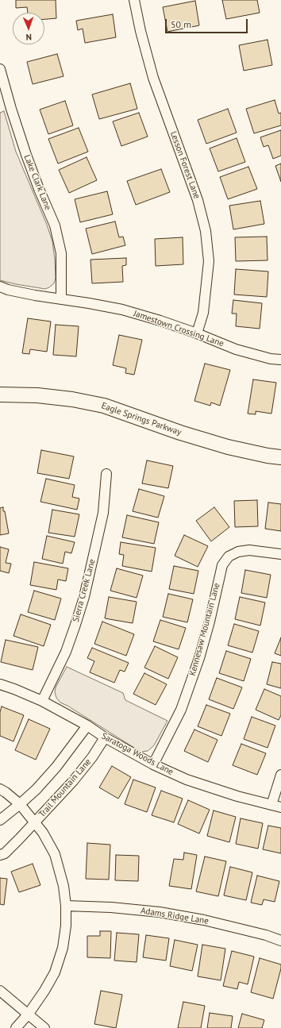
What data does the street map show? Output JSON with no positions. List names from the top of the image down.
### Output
{
  "streets": {
    "street": [
      "Lesson Forest Lane",
      "Lake Clark Lane",
      "Jamestown Crossing Lane",
      "Eagle Springs Parkway",
      "Sierra Creek Lane",
      "Kennesaw Mountain Lane",
      "Saratoga Woods Lane",
      "Trail Mountain Lane",
      "Adams Ridge Lane"
    ]
  },
  "crossings": [
    ["Lesson Forest Lane", "Jamestown Crossing Lane"],
    ["Lake Clark Lane", "Jamestown Crossing Lane"],
    ["Sierra Creek Lane", "Saratoga Woods Lane"],
    ["Kennesaw Mountain Lane", "Saratoga Woods Lane"],
    ["Saratoga Woods Lane", "Trail Mountain Lane"]
  ],
  "scale_bar": "50 m",
  "north": "bottom"
}
